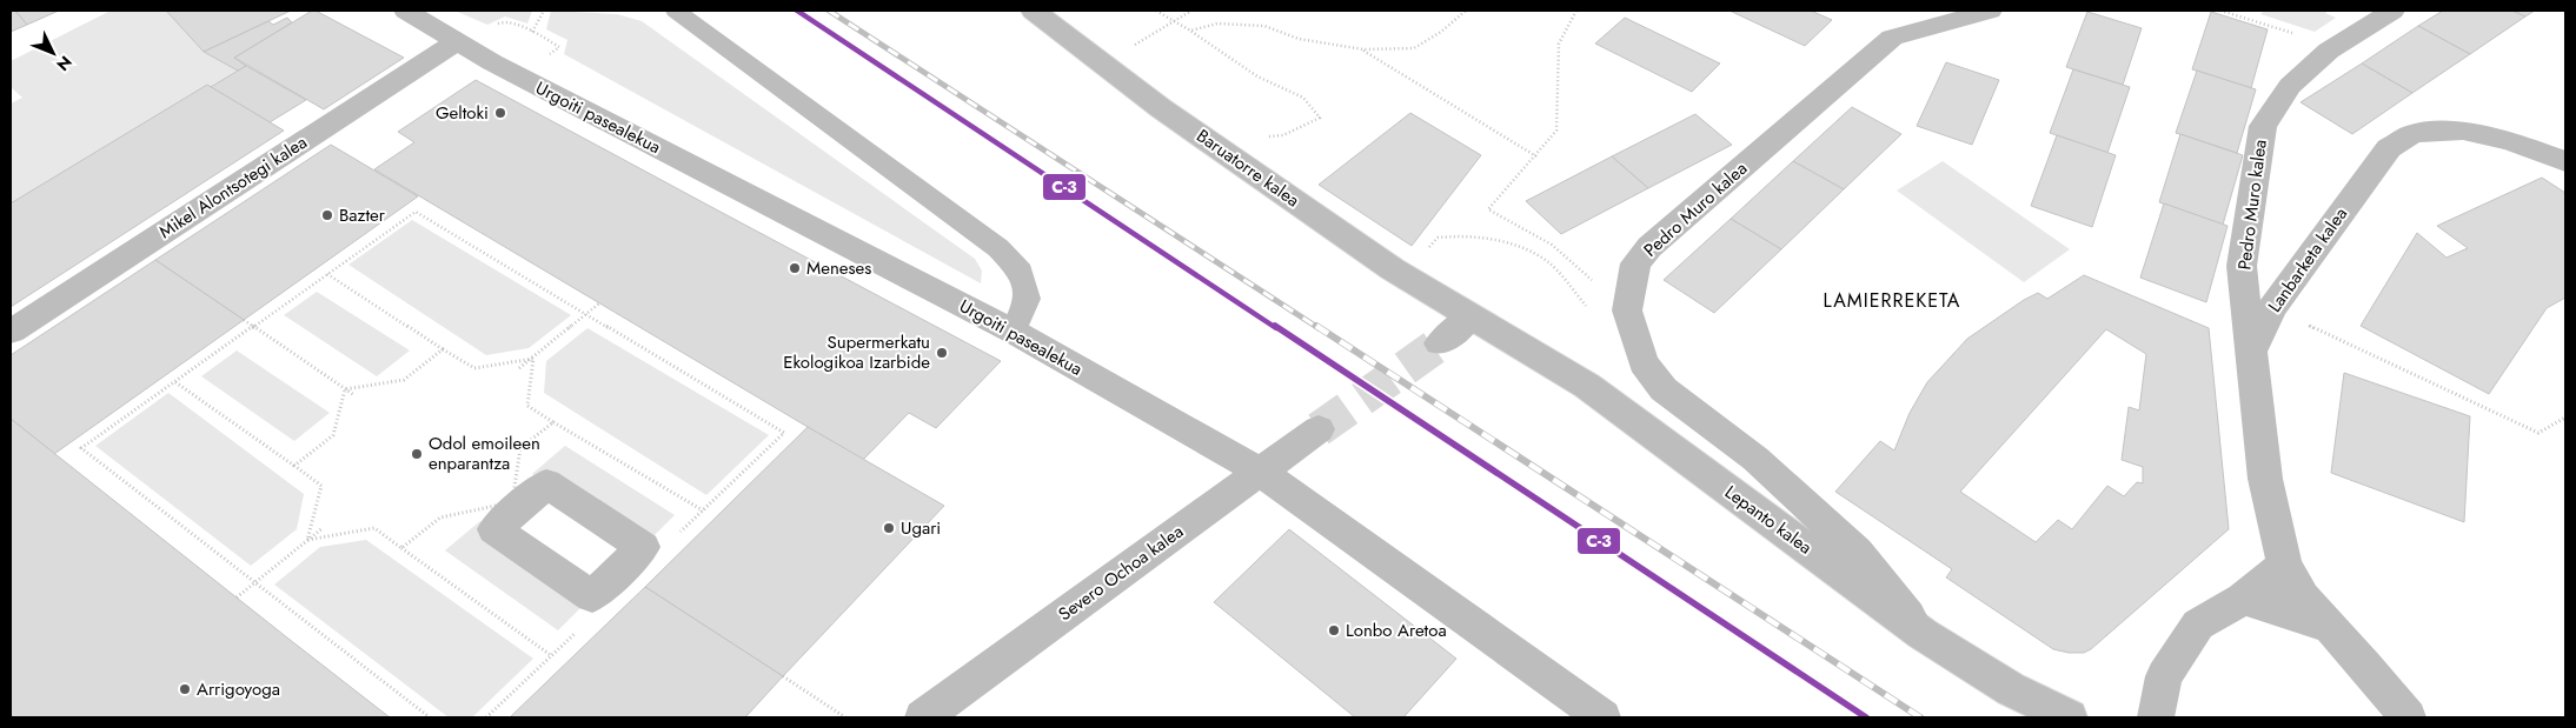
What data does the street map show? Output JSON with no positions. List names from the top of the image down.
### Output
{
  "streets": {
    "street": [
      "Urgoiti pasealekua",
      "Baruatorre kalea",
      "Mikel Alontsotegi kalea",
      "Pedro Muro kalea",
      "Lanbarketa kalea",
      "Lepanto kalea",
      "Severo Ochoa kalea"
    ]
  },
  "crossings": [
    ["Urgoiti pasealekua", "Mikel Alontsotegi kalea"],
    ["Urgoiti pasealekua", "Severo Ochoa kalea"],
    ["Baruatorre kalea", "Lepanto kalea"],
    ["Pedro Muro kalea", "Lanbarketa kalea"],
    ["Pedro Muro kalea", "Lepanto kalea"]
  ],
  "districts": ["LAMIERREKETA"],
  "places": [
    "Geltoki",
    "Bazter",
    "Meneses",
    "Supermerkatu Ekologikoa Izarbide",
    "Odol emoileen enparantza",
    "Ugari",
    "Lonbo Aretoa",
    "Arrigoyoga"
  ],
  "lines": ["transit line C-3"],
  "north": "bottom right"
}
